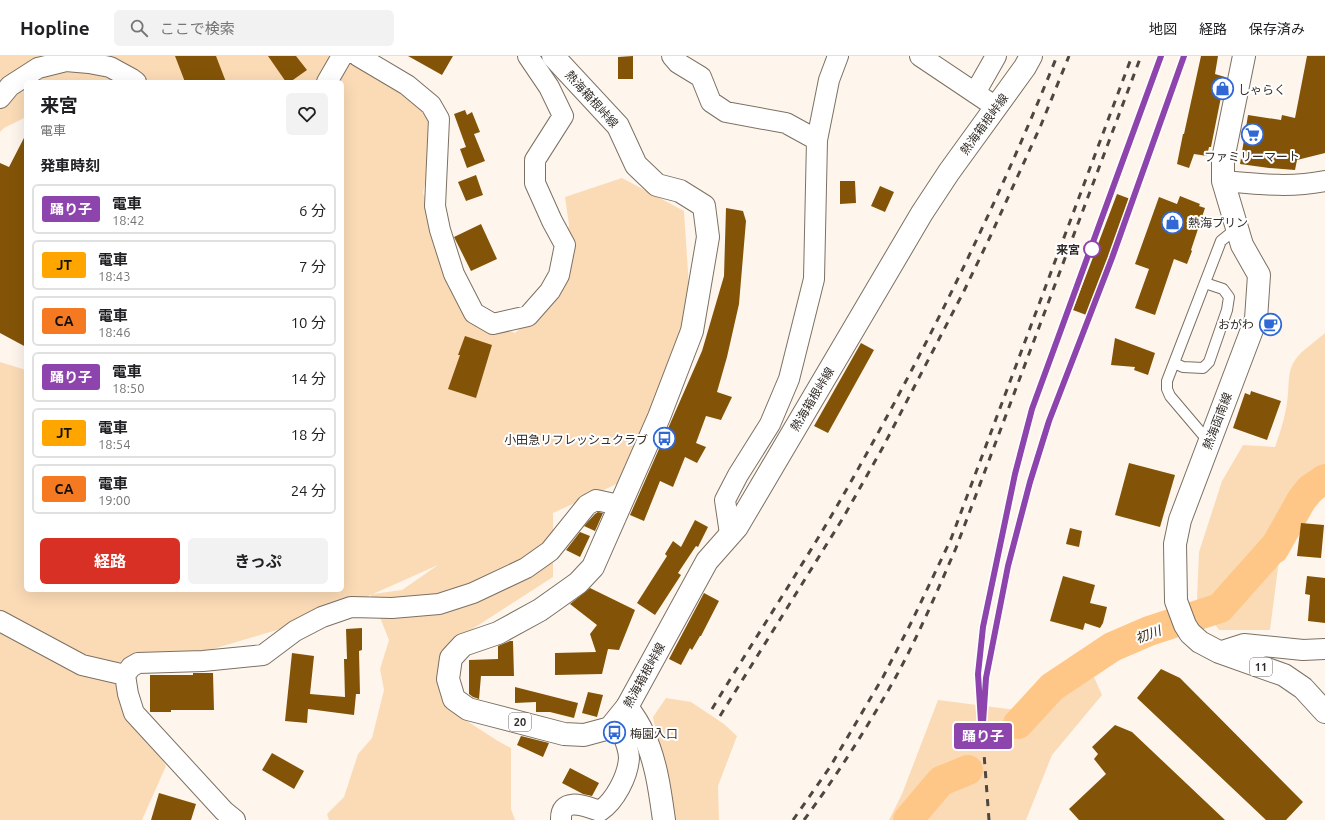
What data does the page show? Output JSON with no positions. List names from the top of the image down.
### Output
{
  "streets": {
    "main road": [
      "熱海箱根峠線",
      "熱海函南線",
      "11",
      "20"
    ]
  },
  "water": ["初川"],
  "places": {
    "shop": ["しゃらく", "熱海プリン"],
    "supermarket": ["ファミリーマート"],
    "other": ["来宮"],
    "cafe": ["おがわ"],
    "bus stop": ["小田急リフレッシュクラブ", "梅園入口"]
  },
  "page": {
    "header": "Hopline",
    "search": "ここで検索",
    "nav": ["地図", "経路", "保存済み"],
    "on_map": "踊り子",
    "heading": [
      ["来宮", "電車"],
      "発車時刻"
    ],
    "list": [
      {
        "mark": "踊り子",
        "name": "電車",
        "note": "18:42",
        "value": "6 分"
      },
      {
        "mark": "JT",
        "name": "電車",
        "note": "18:43",
        "value": "7 分"
      },
      {
        "mark": "CA",
        "name": "電車",
        "note": "18:46",
        "value": "10 分"
      },
      {
        "mark": "踊り子",
        "name": "電車",
        "note": "18:50",
        "value": "14 分"
      },
      {
        "mark": "JT",
        "name": "電車",
        "note": "18:54",
        "value": "18 分"
      },
      {
        "mark": "CA",
        "name": "電車",
        "note": "19:00",
        "value": "24 分"
      }
    ],
    "buttons": ["経路", "きっぷ"]
  }
}
